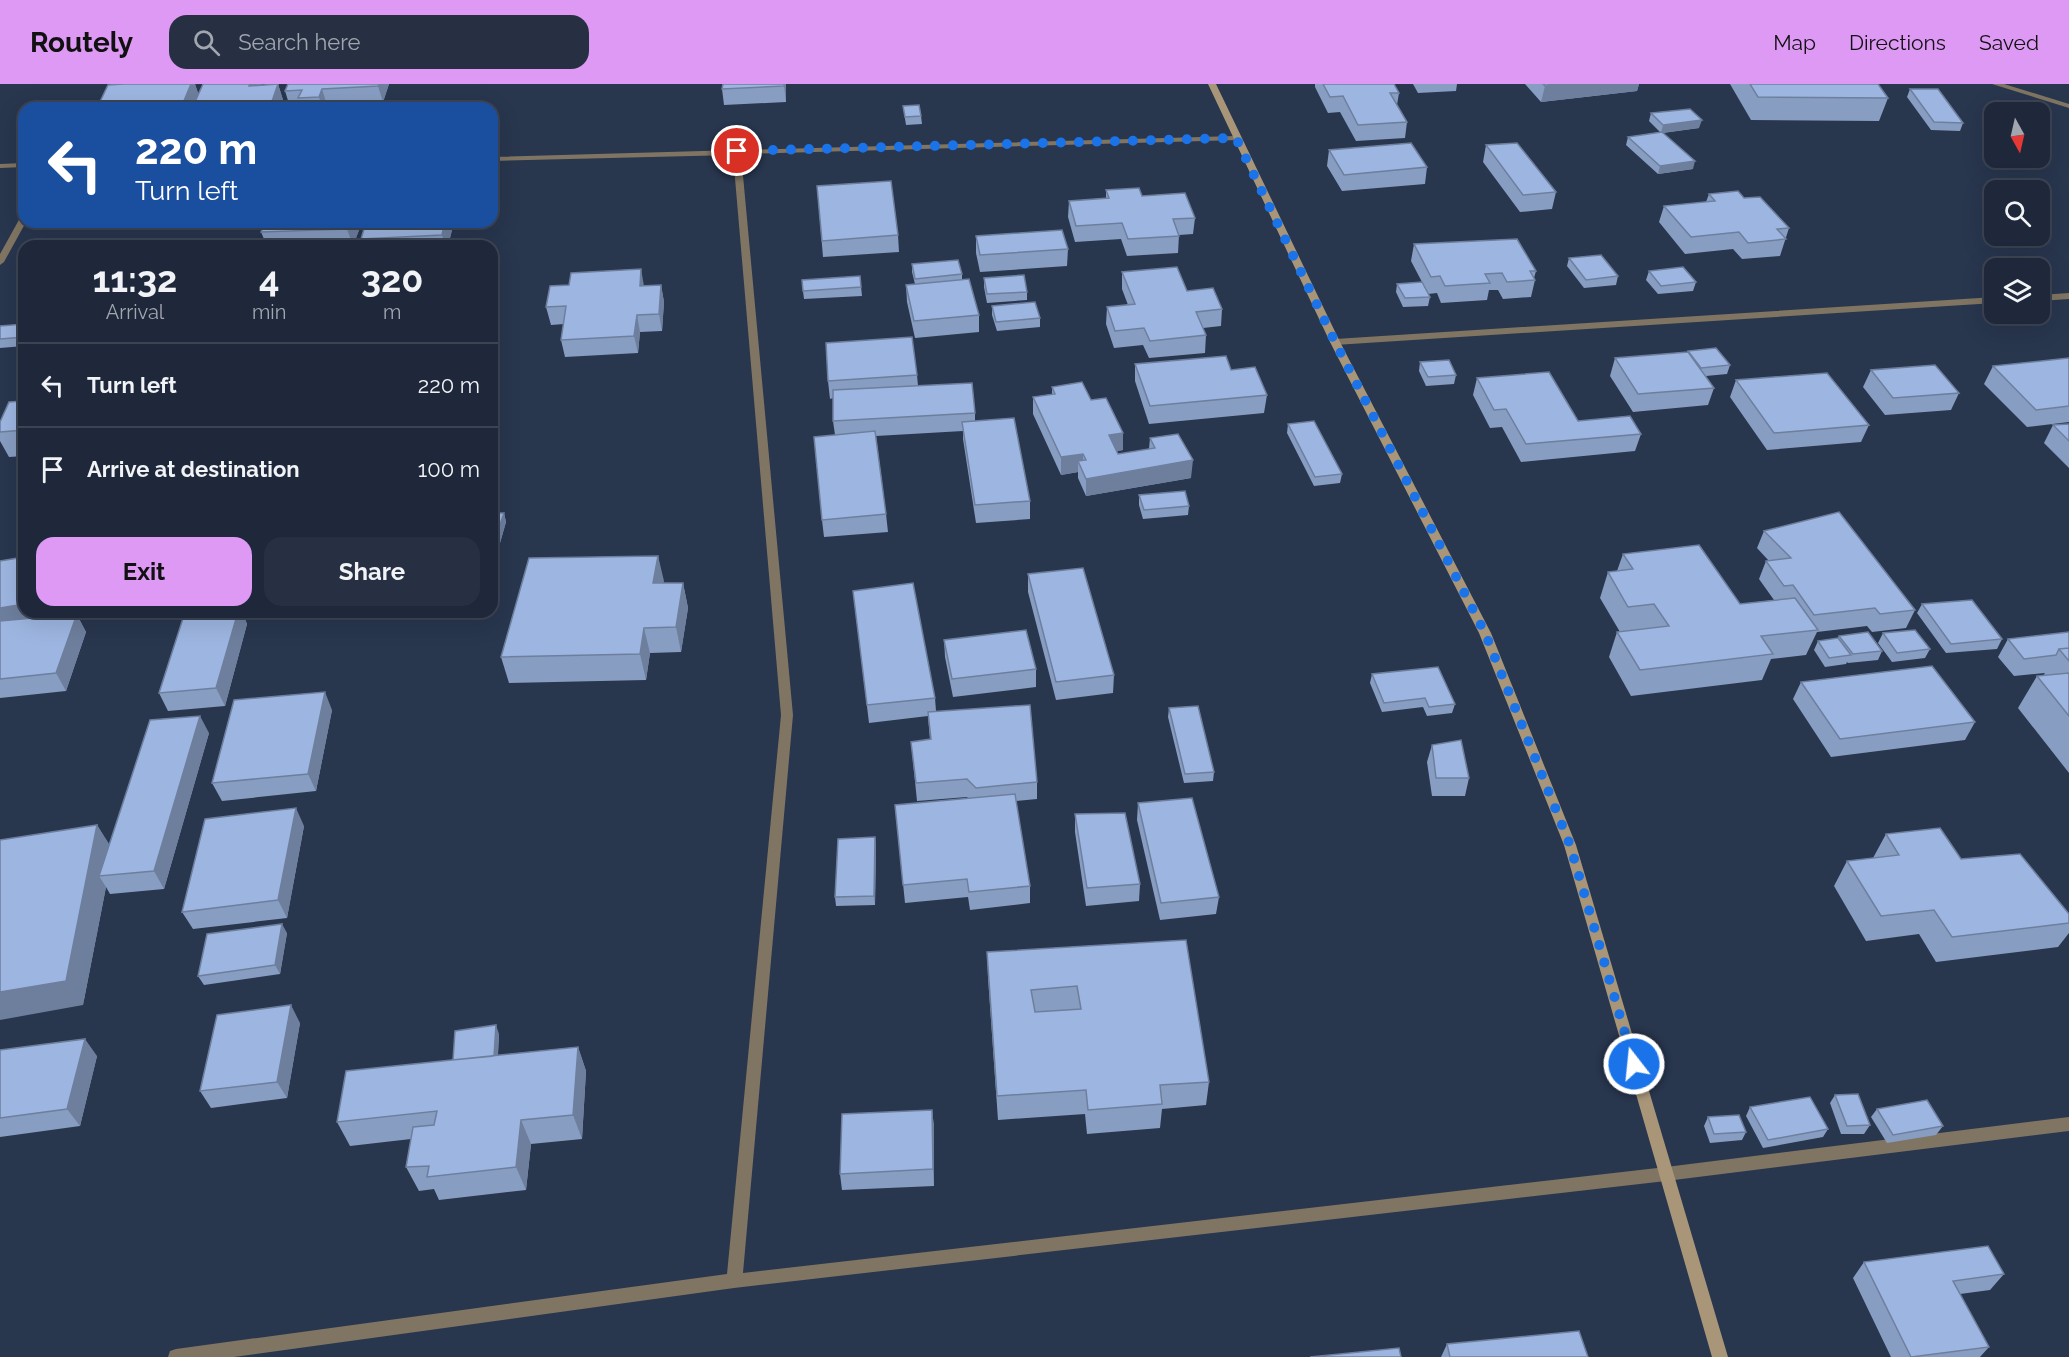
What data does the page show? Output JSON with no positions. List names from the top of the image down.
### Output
{
  "north": "bottom",
  "page": {
    "header": "Routely",
    "search": "Search here",
    "nav": ["Map", "Directions", "Saved"],
    "turn": ["220 m", "Turn left"],
    "eta": [
      "11:32",
      "Arrival",
      "4",
      "min",
      "320",
      "m"
    ],
    "list": [
      {
        "name": "Turn left",
        "value": "220 m"
      },
      {
        "name": "Arrive at destination",
        "value": "100 m"
      }
    ],
    "buttons": ["Exit", "Share"]
  }
}
